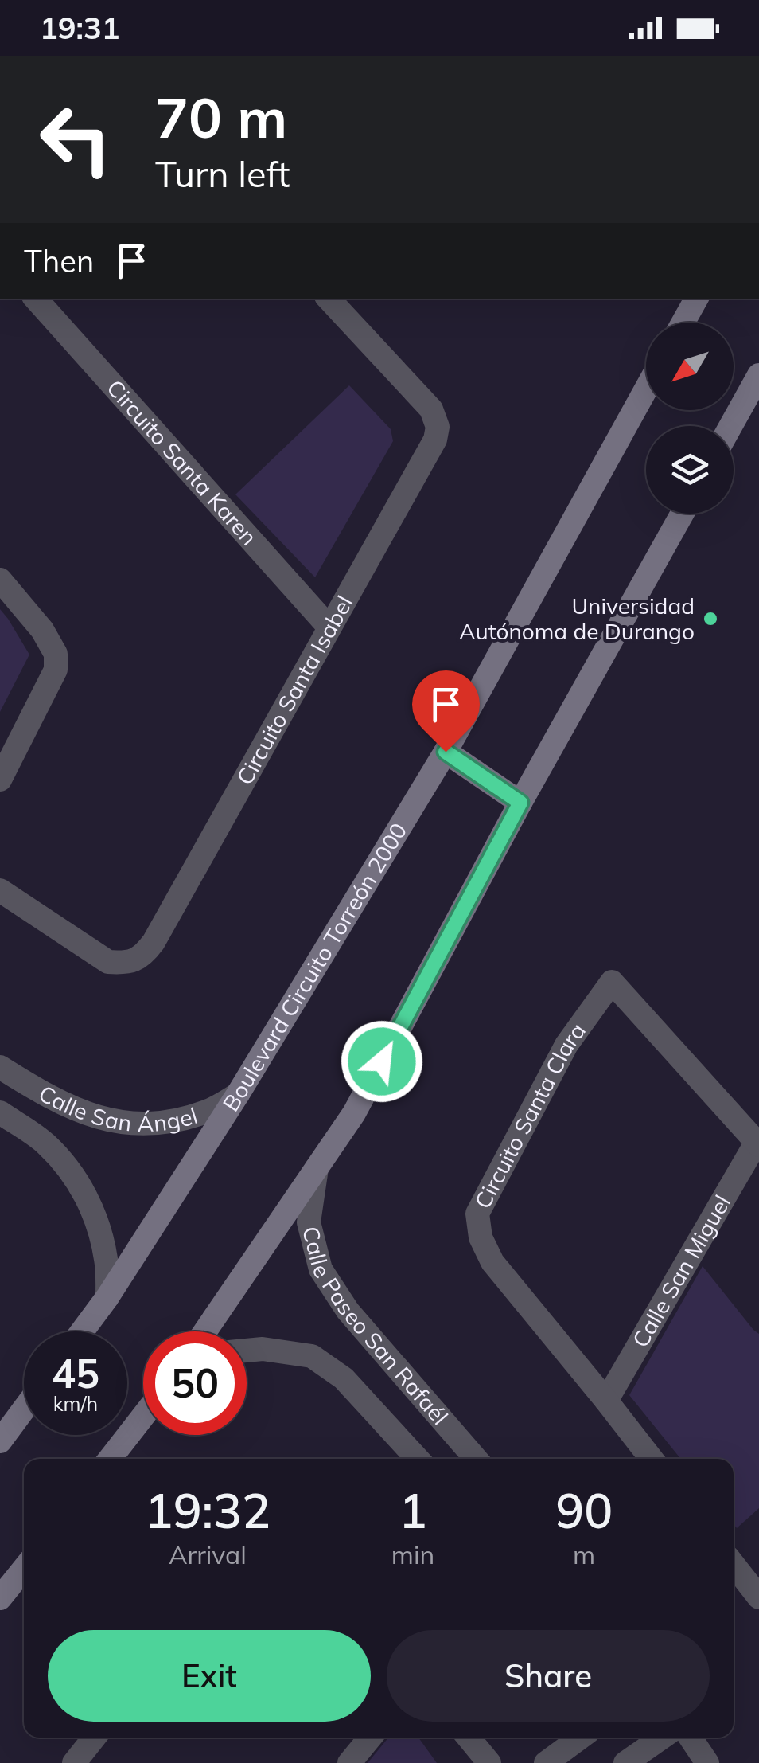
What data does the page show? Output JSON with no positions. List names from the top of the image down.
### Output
{
  "streets": {
    "main road": ["Boulevard Circuito Torreón 2000"],
    "street": [
      "Circuito Santa Karen",
      "Circuito Santa Isabel",
      "Calle San Ángel",
      "Circuito Santa Clara",
      "Calle San Miguel",
      "Calle Paseo San Rafaél"
    ]
  },
  "crossings": [
    ["Circuito Santa Karen", "Circuito Santa Isabel"],
    ["Boulevard Circuito Torreón 2000", "Calle San Ángel"],
    ["Circuito Santa Clara", "Calle San Miguel"]
  ],
  "places": ["Universidad Autónoma de Durango"],
  "north": "bottom left",
  "page": {
    "status": "19:31",
    "turn": ["70 m", "Turn left"],
    "then": "Then",
    "speed": "45 km/h",
    "limit": "50",
    "eta": [
      "19:32",
      "Arrival",
      "1",
      "min",
      "90",
      "m"
    ],
    "buttons": ["Exit", "Share"]
  }
}
